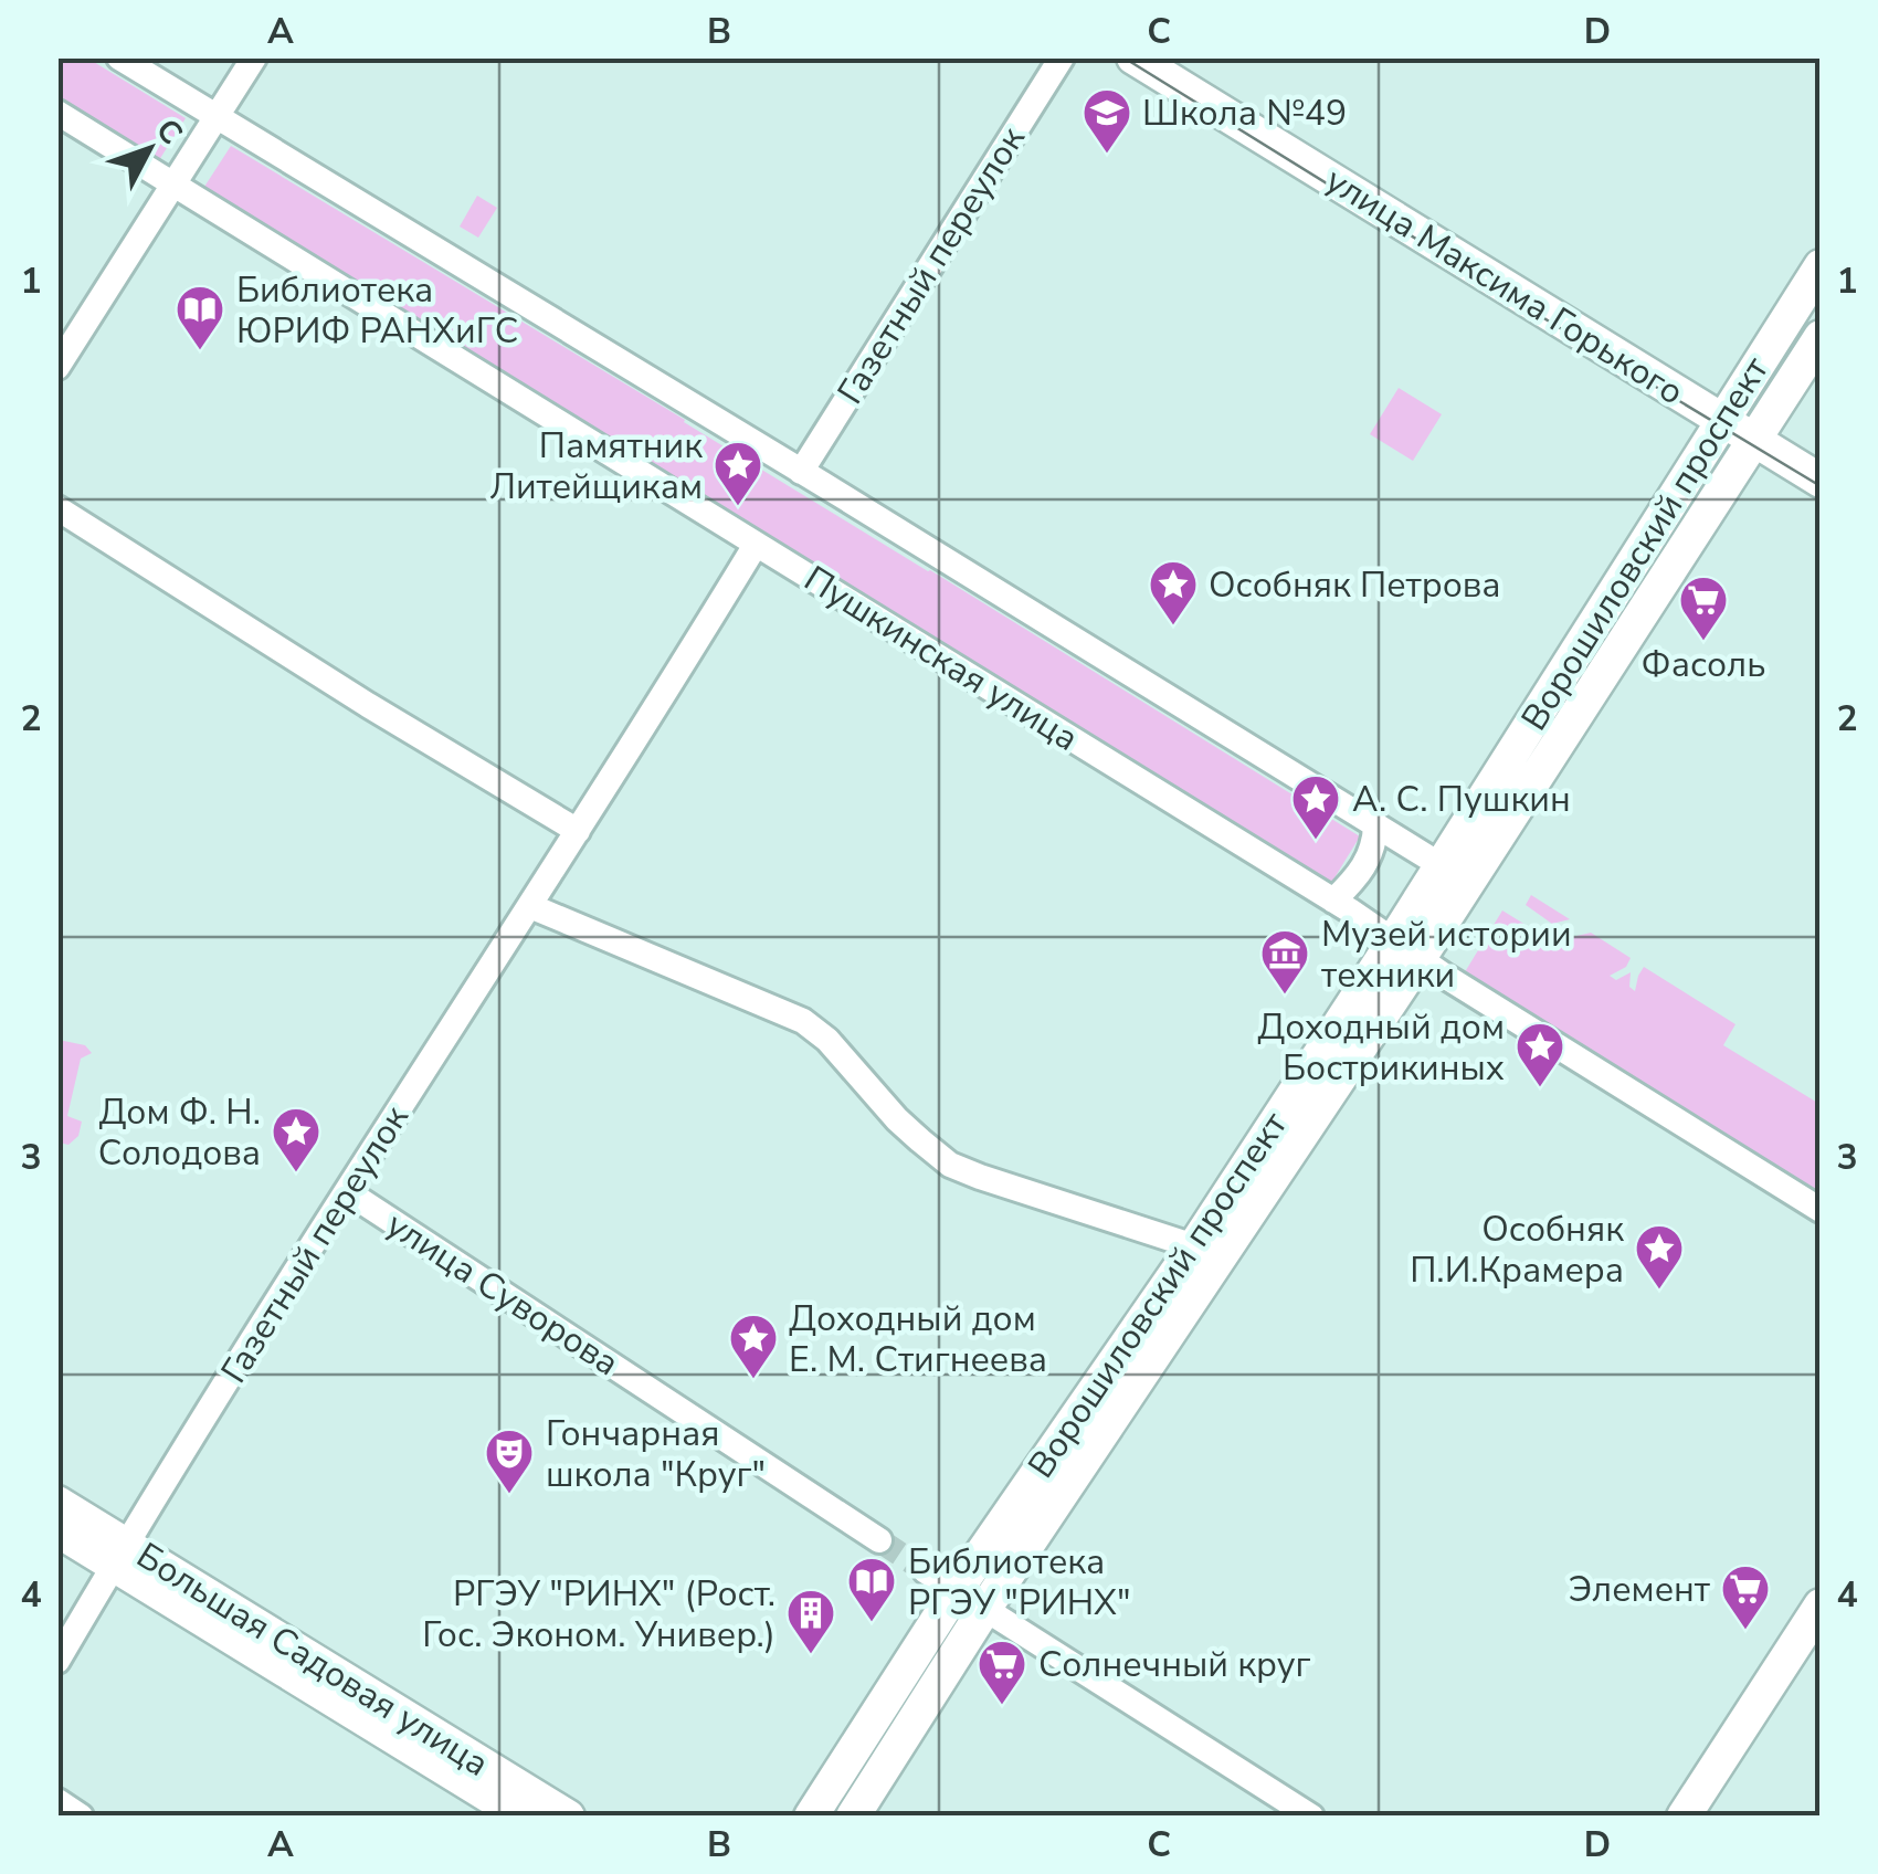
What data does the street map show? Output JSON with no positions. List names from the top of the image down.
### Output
{
  "streets": {
    "main road": ["улица Максима Горького", "Ворошиловский проспект", "Большая Садовая улица"],
    "street": ["Газетный переулок", "Пушкинская улица", "улица Суворова"]
  },
  "crossings": [
    ["Газетный переулок", "Пушкинская улица"],
    ["Газетный переулок", "улица Суворова"],
    ["Газетный переулок", "Большая Садовая улица"],
    ["улица Максима Горького", "Ворошиловский проспект"],
    ["Ворошиловский проспект", "Пушкинская улица"]
  ],
  "places": {
    "school or university": ["Школа №49"],
    "library": ["Библиотека ЮРИФ РАНХиГС", "Библиотека РГЭУ \"РИНХ\""],
    "place": [
      "Памятник Литейщикам",
      "Особняк Петрова",
      "А. С. Пушкин",
      "Доходный дом Бострикиных",
      "Дом Ф. Н. Солодова",
      "Особняк П.И.Крамера",
      "Доходный дом Е. М. Стигнеева"
    ],
    "supermarket": ["Фасоль", "Элемент", "Солнечный круг"],
    "museum": ["Музей истории техники"],
    "theatre": ["Гончарная школа \"Круг\""],
    "building": ["РГЭУ \"РИНХ\" (Рост. Гос. Эконом. Универ.)"]
  },
  "north": "top right",
  "grid": {
    "columns": [
      "A",
      "B",
      "C",
      "D"
    ],
    "rows": [
      "1",
      "2",
      "3",
      "4"
    ]
  }
}
